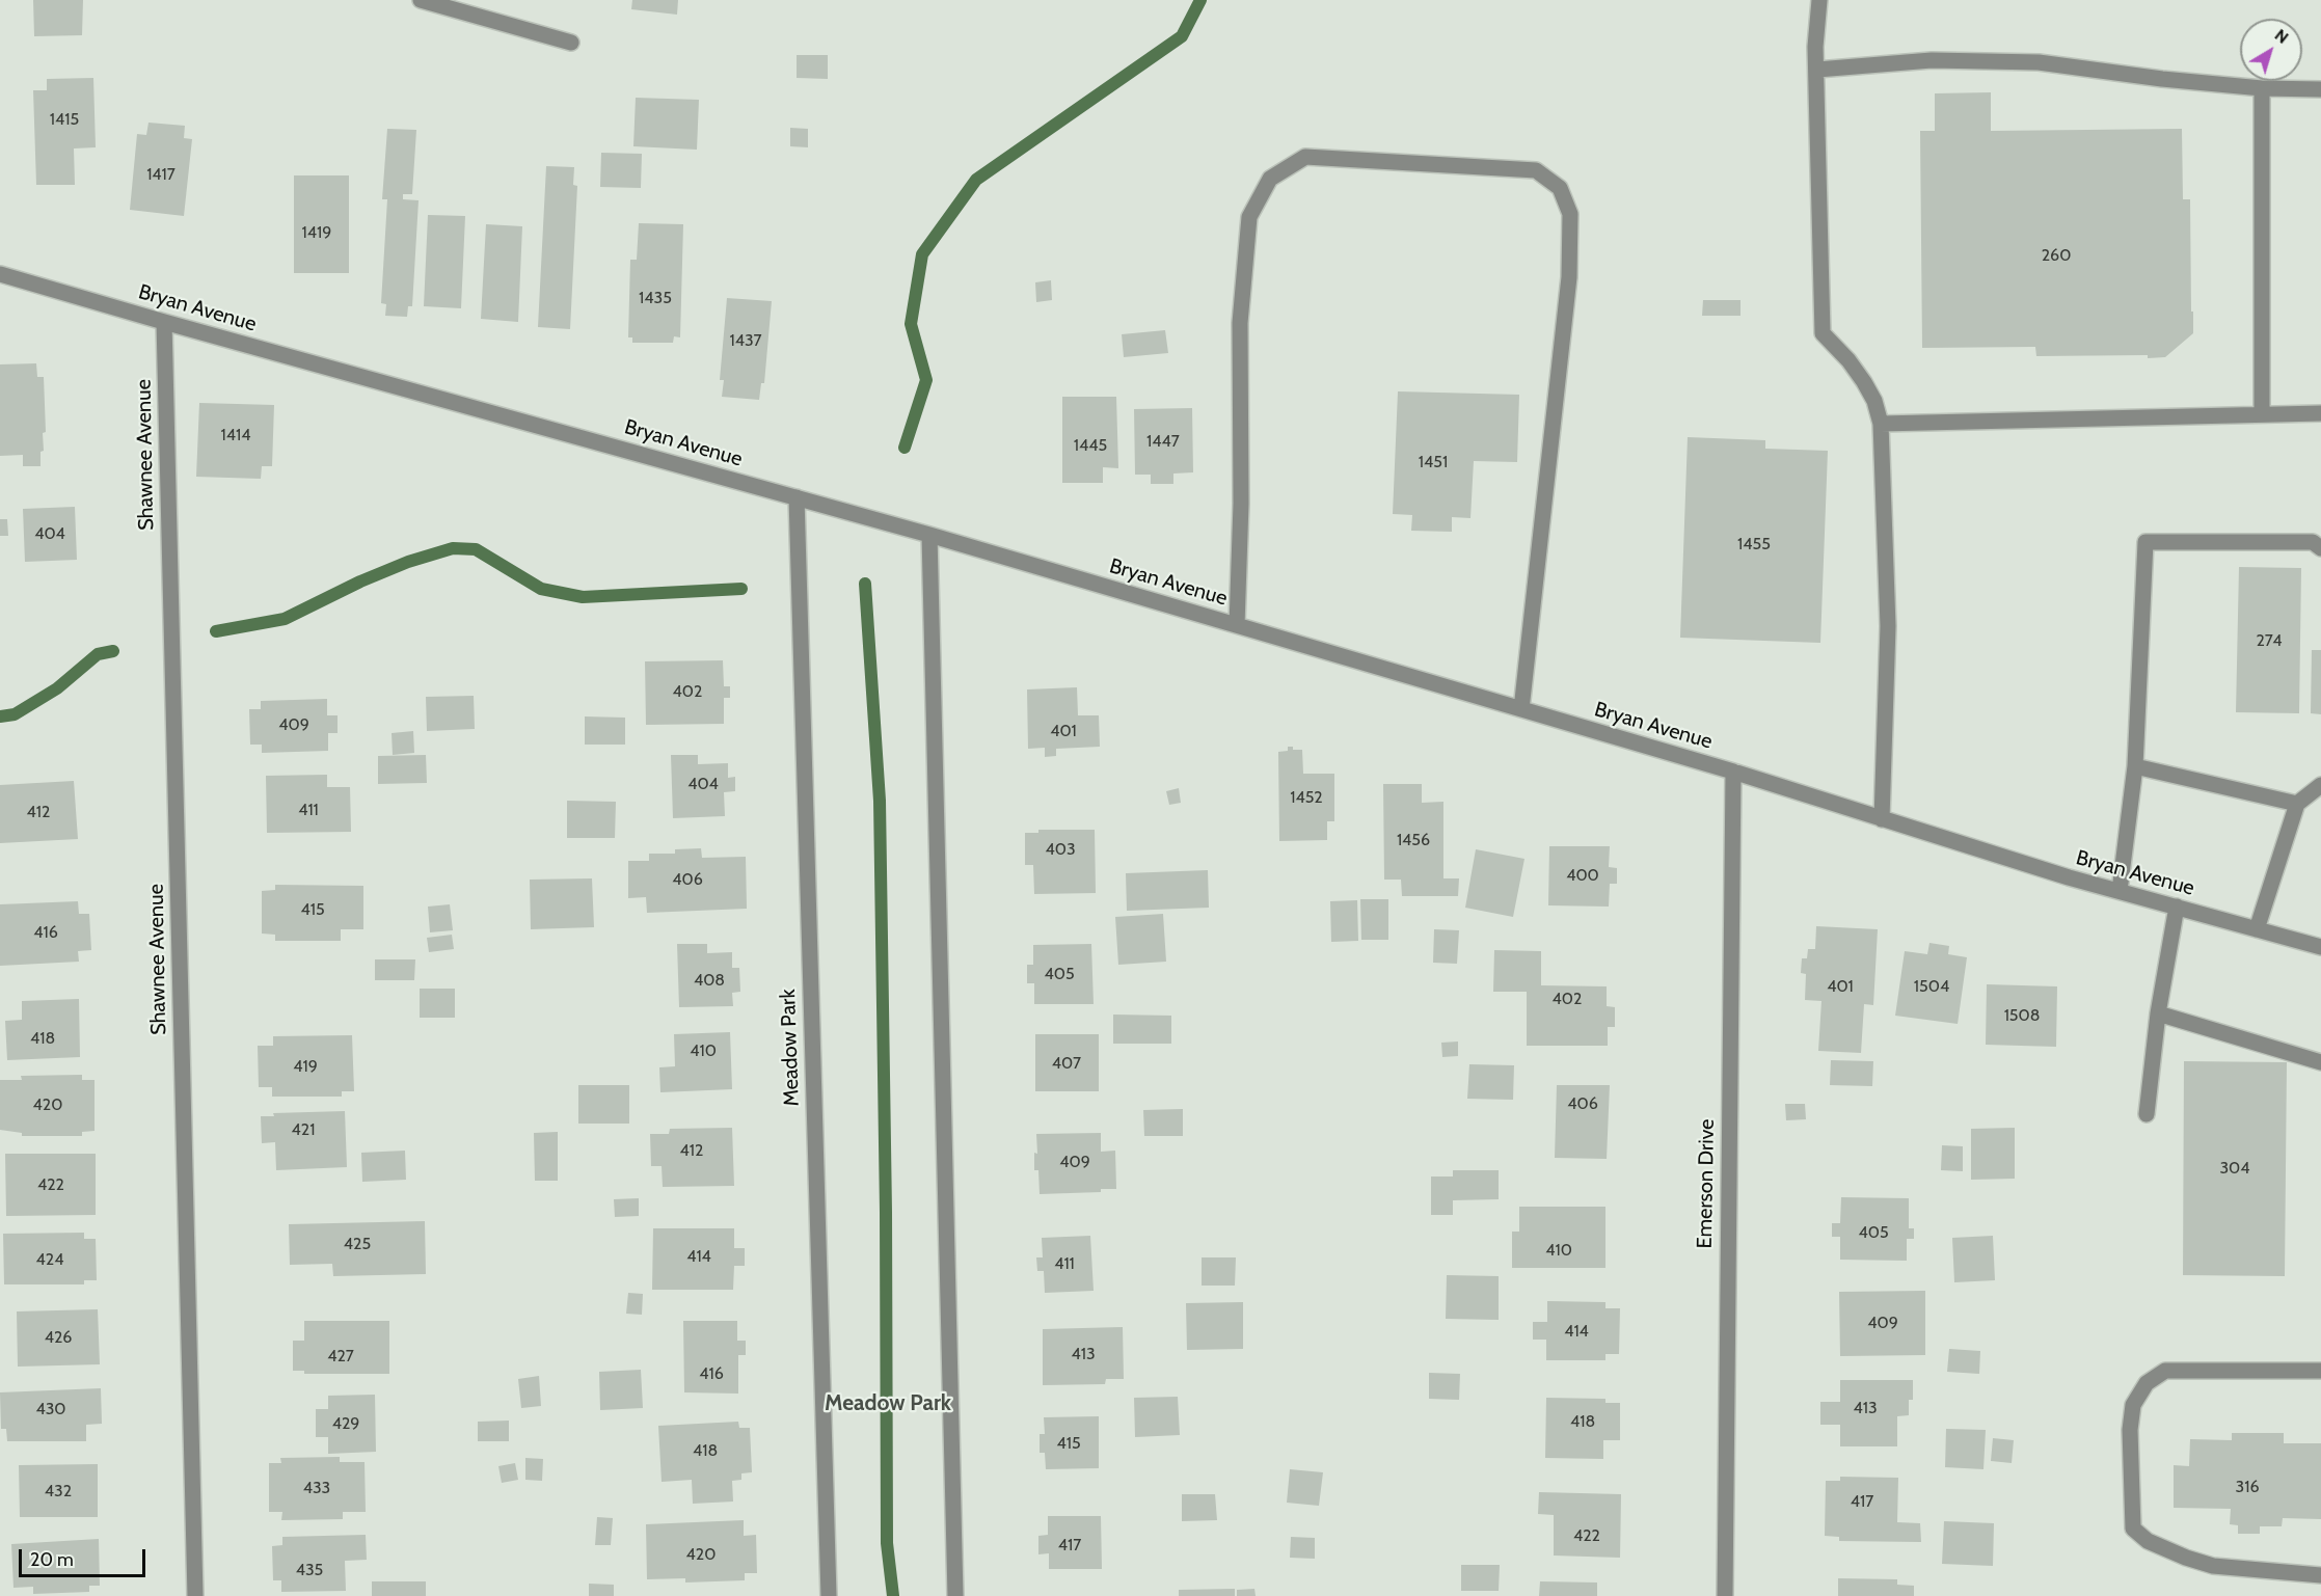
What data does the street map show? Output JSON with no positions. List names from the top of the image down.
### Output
{
  "streets": {
    "street": [
      "Bryan Avenue",
      "Shawnee Avenue",
      "Meadow Park",
      "Emerson Drive"
    ]
  },
  "crossings": [
    ["Bryan Avenue", "Shawnee Avenue"],
    ["Bryan Avenue", "Meadow Park"],
    ["Bryan Avenue", "Emerson Drive"]
  ],
  "districts": ["Meadow Park"],
  "house_numbers": [
    "1415",
    "1417",
    "1419",
    "260",
    "1435",
    "1437",
    "1414",
    "1447",
    "1445",
    "1451",
    "404",
    "1455",
    "274",
    "402",
    "409",
    "401",
    "404",
    "1452",
    "411",
    "412",
    "1456",
    "403",
    "400",
    "406",
    "415",
    "416",
    "405",
    "408",
    "401",
    "1504",
    "402",
    "1508",
    "418",
    "410",
    "407",
    "419",
    "406",
    "420",
    "421",
    "412",
    "409",
    "304",
    "422",
    "405",
    "425",
    "410",
    "414",
    "424",
    "411",
    "409",
    "414",
    "426",
    "413",
    "427",
    "416",
    "413",
    "430",
    "418",
    "429",
    "415",
    "418",
    "316",
    "433",
    "432",
    "417",
    "422",
    "417",
    "420",
    "435"
  ],
  "scale_bar": "20 m",
  "north": "top right"
}
